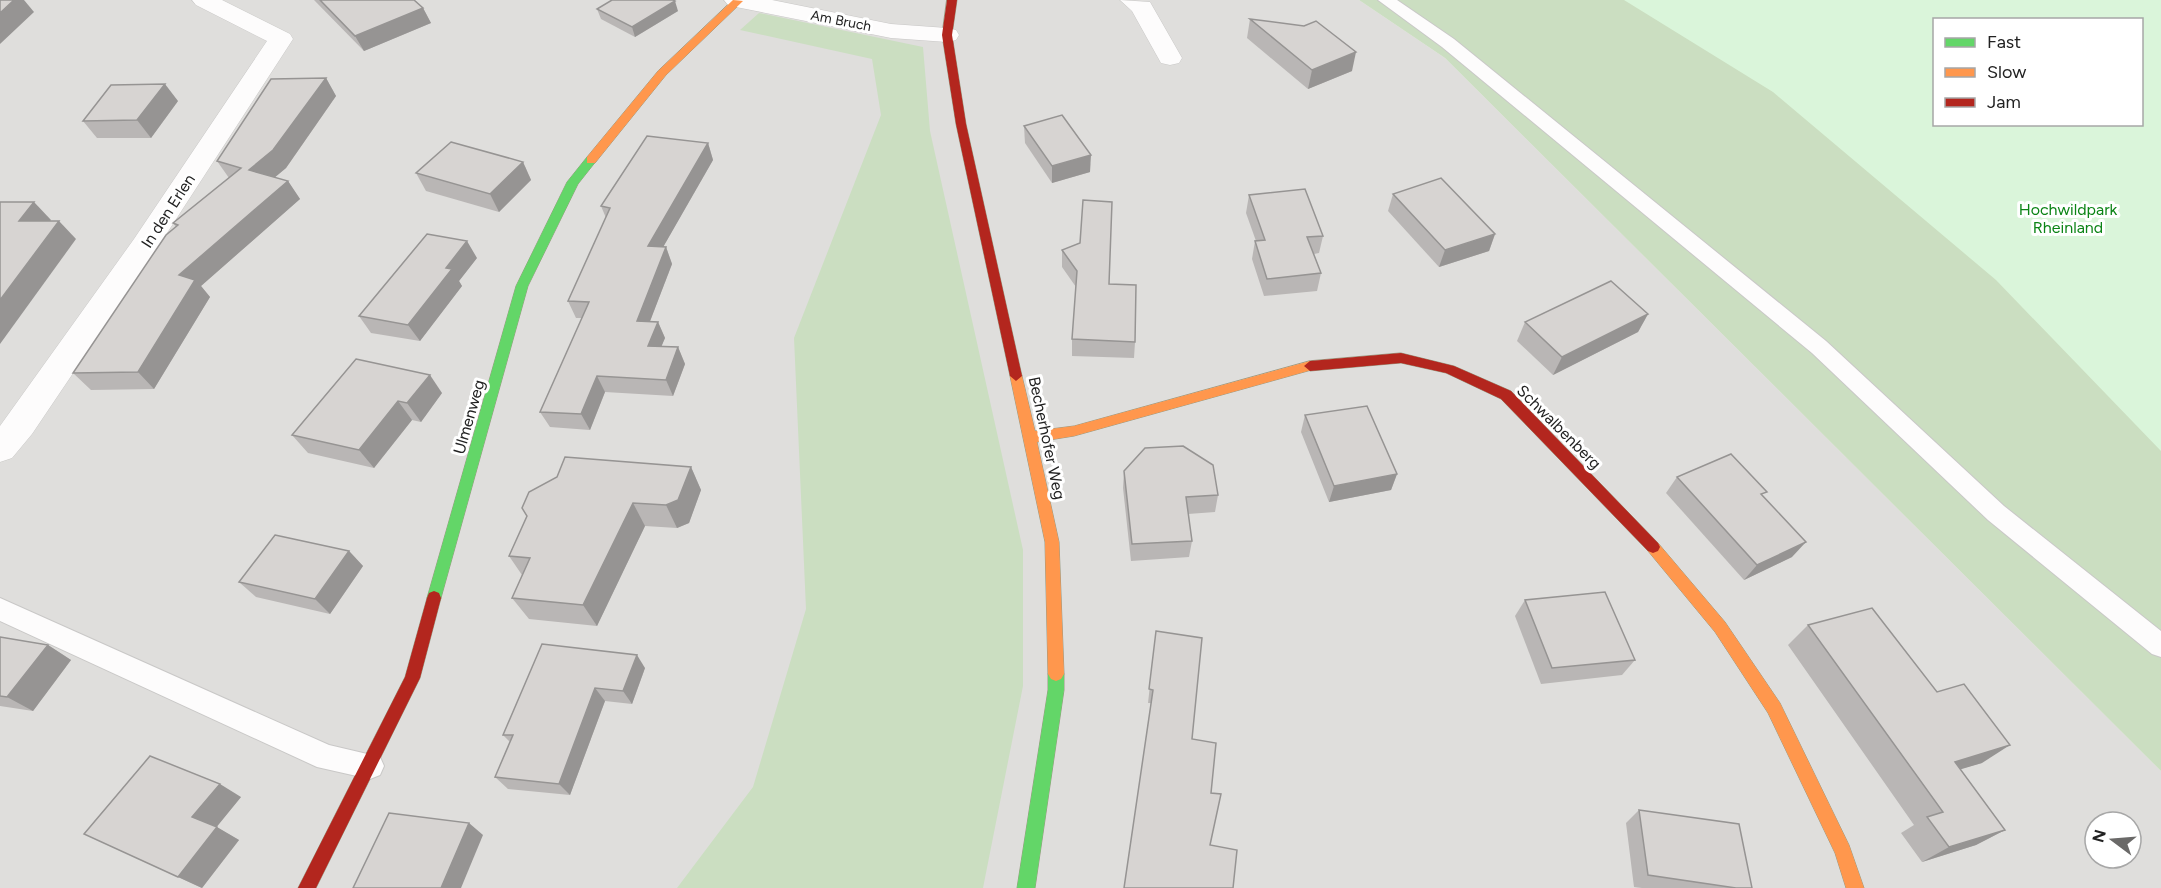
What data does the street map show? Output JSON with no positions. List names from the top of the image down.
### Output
{
  "streets": {
    "street": [
      "Am Bruch",
      "In den Erlen",
      "Ulmenweg",
      "Schwalbenberg",
      "Becherhofer Weg"
    ]
  },
  "crossings": [
    ["Am Bruch", "Ulmenweg"],
    ["Am Bruch", "Becherhofer Weg"],
    ["Schwalbenberg", "Becherhofer Weg"]
  ],
  "parks": ["Hochwildpark Rheinland"],
  "legend": ["Fast", "Slow", "Jam"],
  "north": "left"
}
